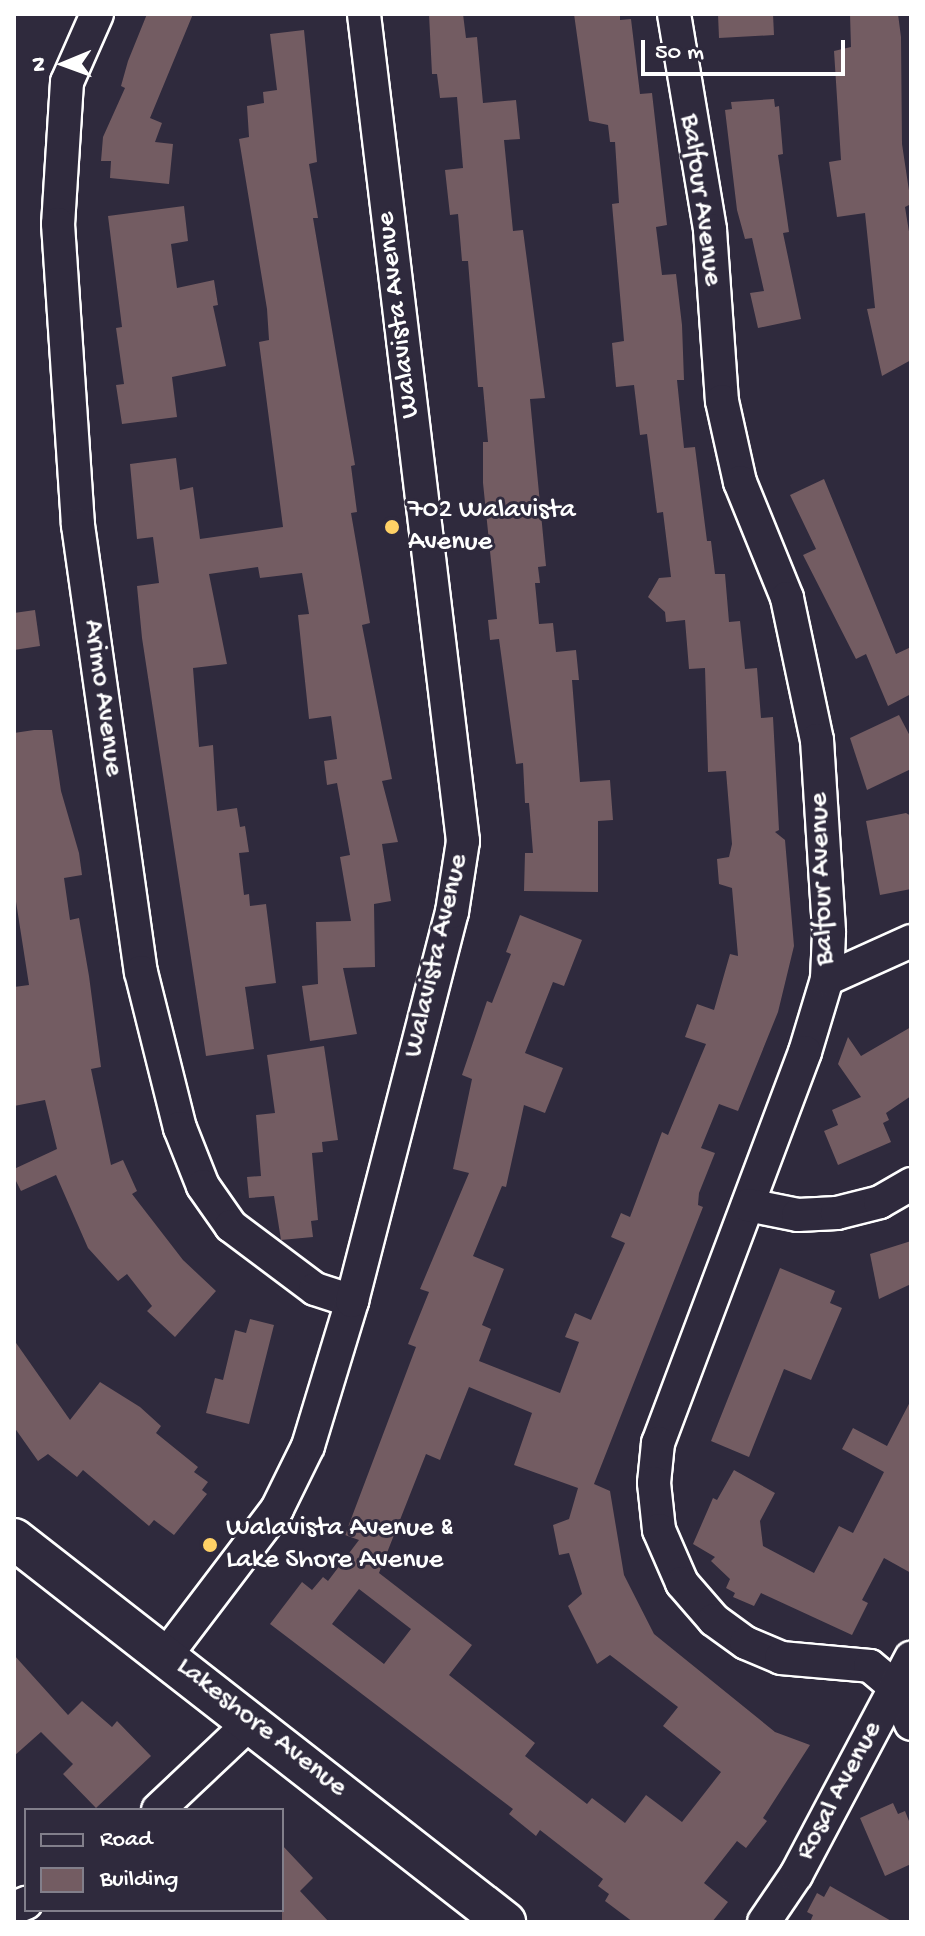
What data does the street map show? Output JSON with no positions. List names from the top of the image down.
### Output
{
  "streets": {
    "street": [
      "Balfour Avenue",
      "Walavista Avenue",
      "Arimo Avenue",
      "Lakeshore Avenue",
      "Rosal Avenue"
    ]
  },
  "crossings": [
    ["Balfour Avenue", "Rosal Avenue"],
    ["Walavista Avenue", "Arimo Avenue"],
    ["Walavista Avenue", "Lakeshore Avenue"]
  ],
  "places": ["702 Walavista Avenue", "Walavista Avenue & Lake Shore Avenue"],
  "legend": ["Road", "Building"],
  "scale_bar": "50 m",
  "north": "left"
}
